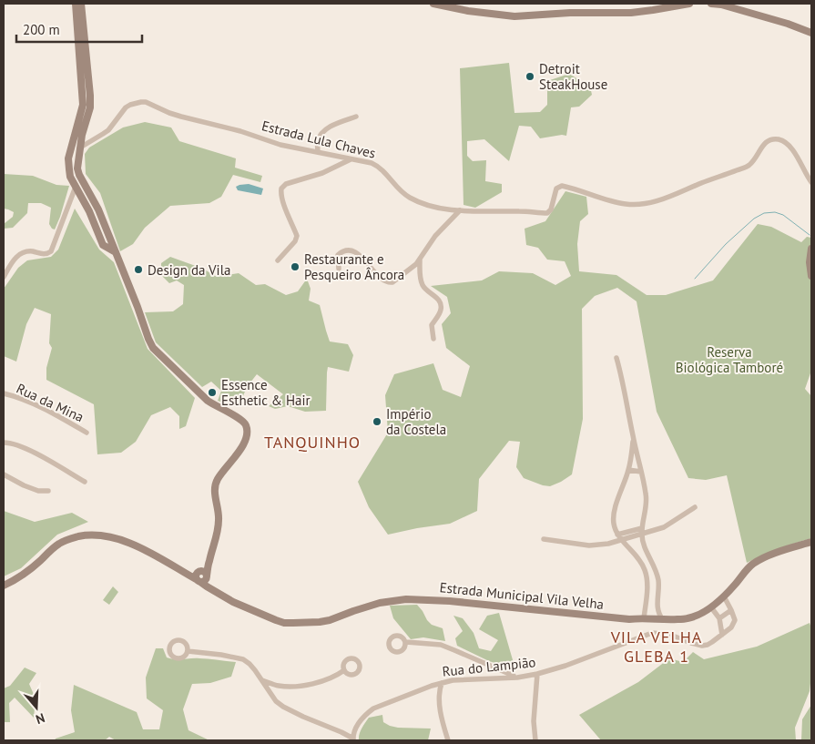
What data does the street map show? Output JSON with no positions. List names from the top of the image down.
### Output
{
  "streets": {
    "main road": ["Estrada Municipal Vila Velha"],
    "street": ["Estrada Lula Chaves", "Rua da Mina", "Rua do Lampião"]
  },
  "districts": ["TANQUINHO", "VILA VELHA GLEBA 1"],
  "parks": ["Reserva Biológica Tamboré"],
  "places": [
    "Detroit SteakHouse",
    "Restaurante e Pesqueiro Âncora",
    "Design da Vila",
    "Essence Esthetic & Hair",
    "Império da Costela"
  ],
  "scale_bar": "200 m",
  "north": "bottom"
}
